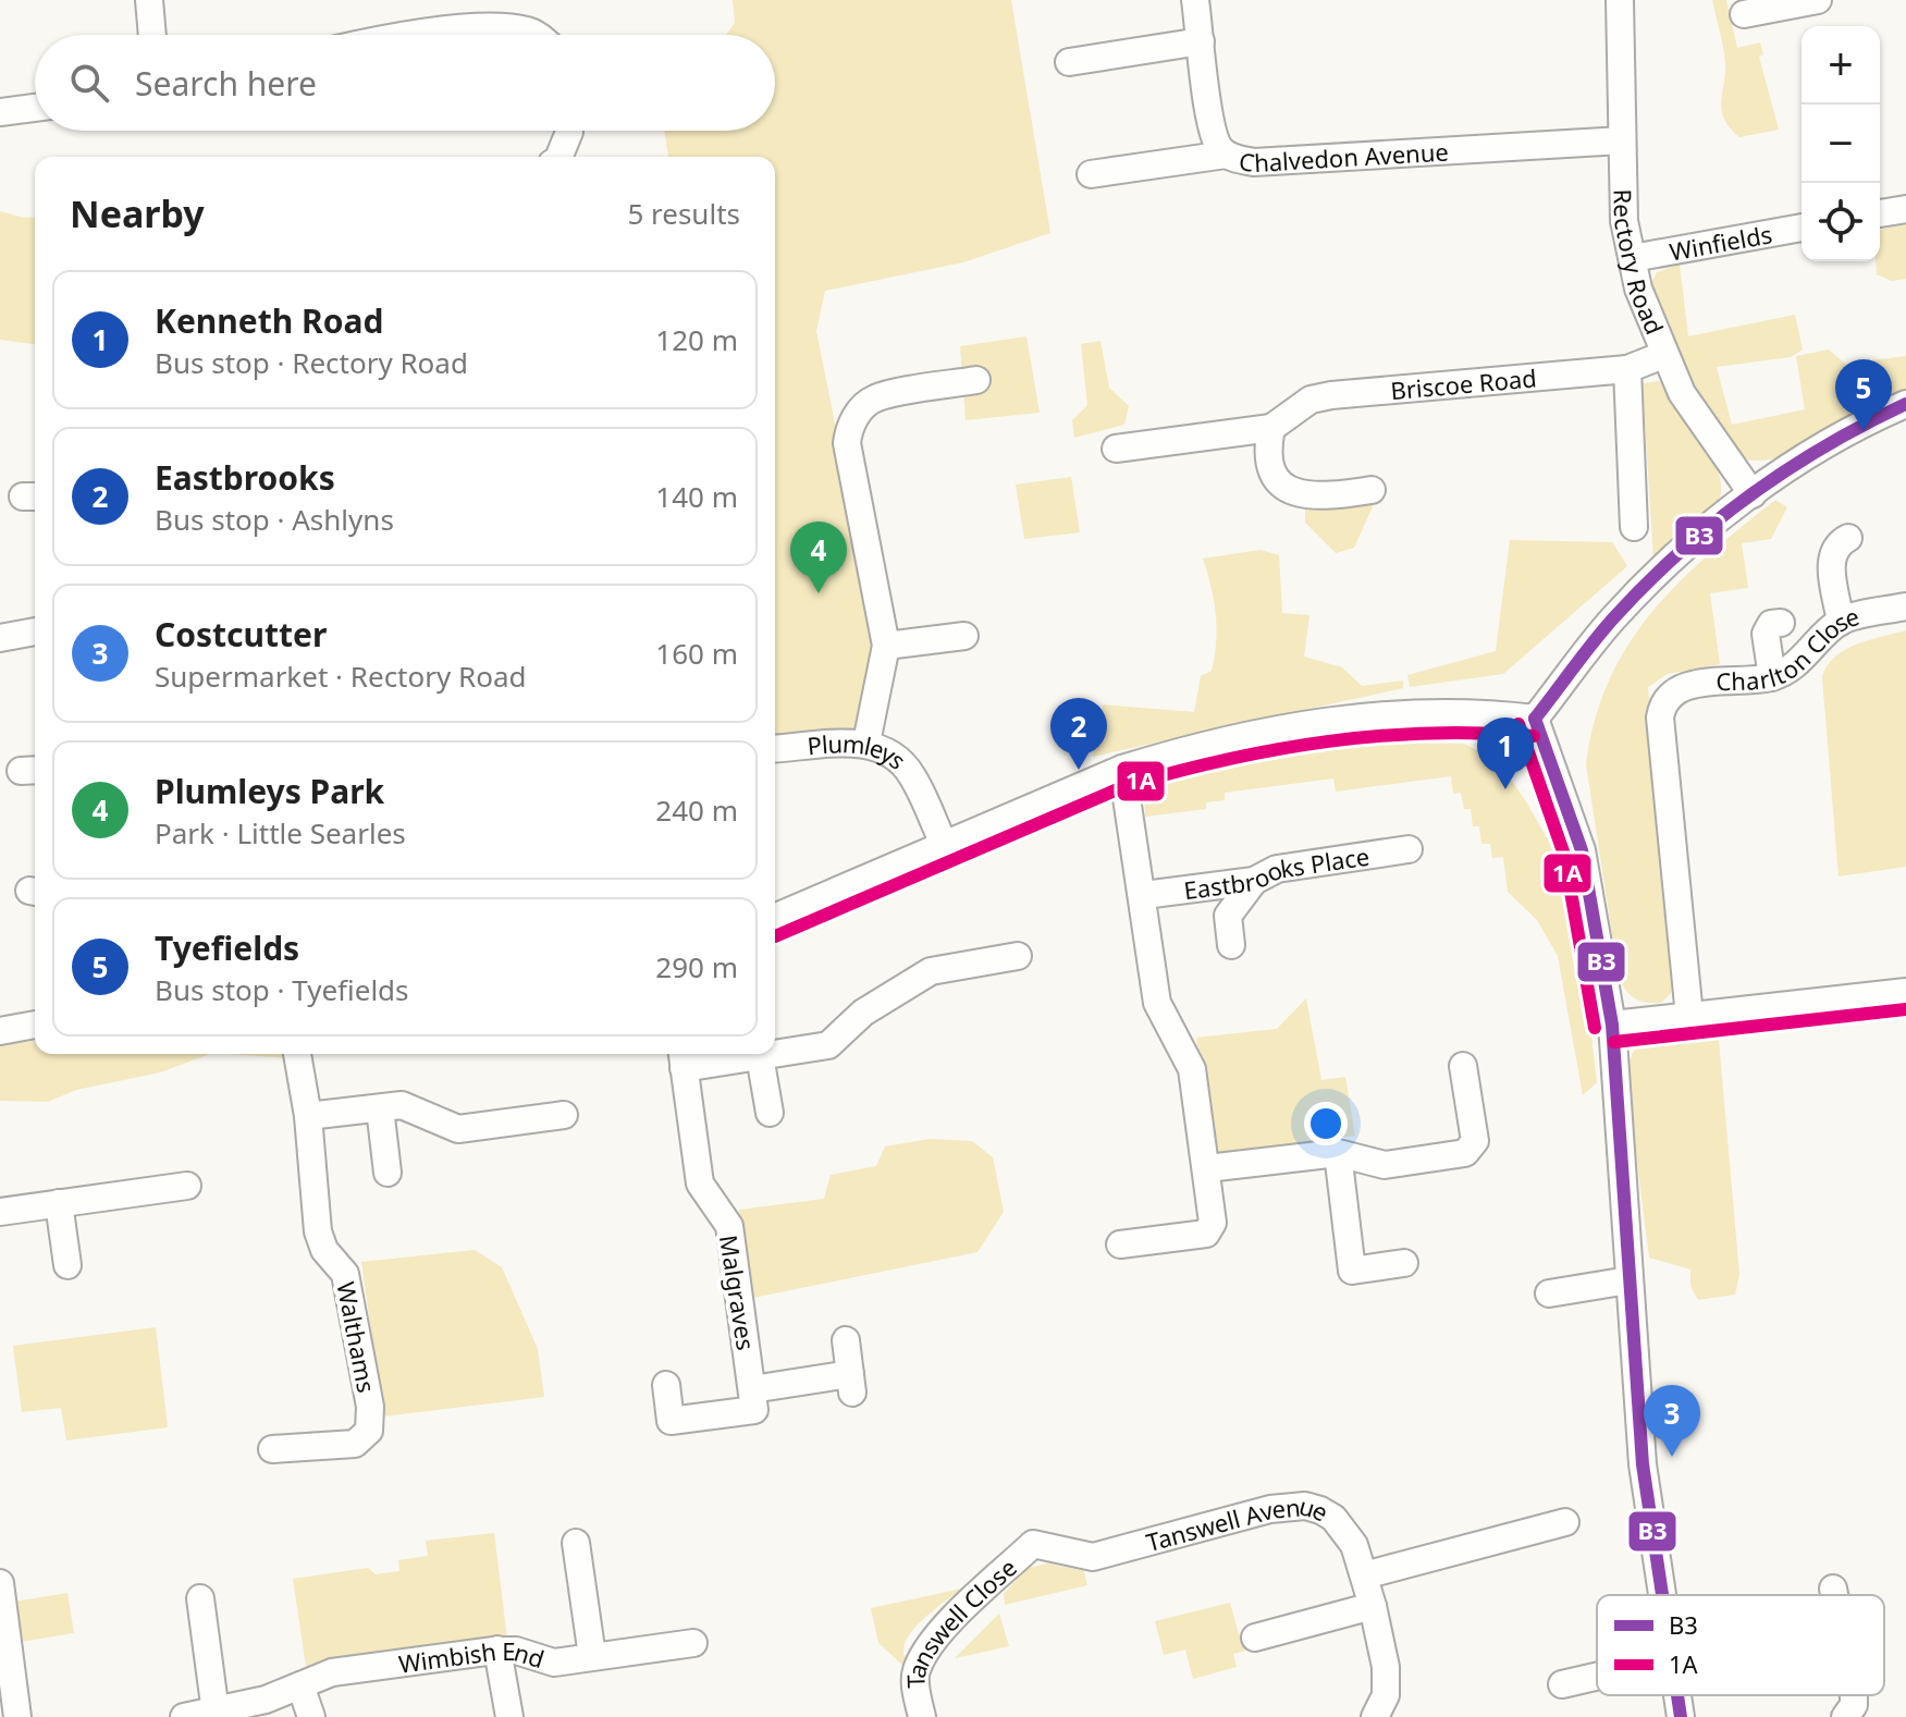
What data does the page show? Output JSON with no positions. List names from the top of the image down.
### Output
{
  "streets": {
    "street": [
      "Chalvedon Avenue",
      "Winfields",
      "Rectory Road",
      "Briscoe Road",
      "Charlton Close",
      "Plumleys",
      "Eastbrooks Place",
      "Malgraves",
      "Walthams",
      "Tanswell Avenue",
      "Tanswell Close",
      "Wimbish End"
    ]
  },
  "crossings": [
    ["Chalvedon Avenue", "Rectory Road"],
    ["Winfields", "Rectory Road"],
    ["Rectory Road", "Briscoe Road"],
    ["Tanswell Avenue", "Tanswell Close"]
  ],
  "lines": ["transit line B3", "transit line 1A"],
  "legend": ["B3", "1A"],
  "page": {
    "map_buttons": ["+", "−"],
    "search": "Search here",
    "heading": ["Nearby", "5 results"],
    "list": [
      {
        "mark": "1",
        "name": "Kenneth Road",
        "note": "Bus stop · Rectory Road",
        "value": "120 m"
      },
      {
        "mark": "2",
        "name": "Eastbrooks",
        "note": "Bus stop · Ashlyns",
        "value": "140 m"
      },
      {
        "mark": "3",
        "name": "Costcutter",
        "note": "Supermarket · Rectory Road",
        "value": "160 m"
      },
      {
        "mark": "4",
        "name": "Plumleys Park",
        "note": "Park · Little Searles",
        "value": "240 m"
      },
      {
        "mark": "5",
        "name": "Tyefields",
        "note": "Bus stop · Tyefields",
        "value": "290 m"
      }
    ],
    "pins": [
      "5",
      "4",
      "2",
      "1",
      "3"
    ]
  }
}
